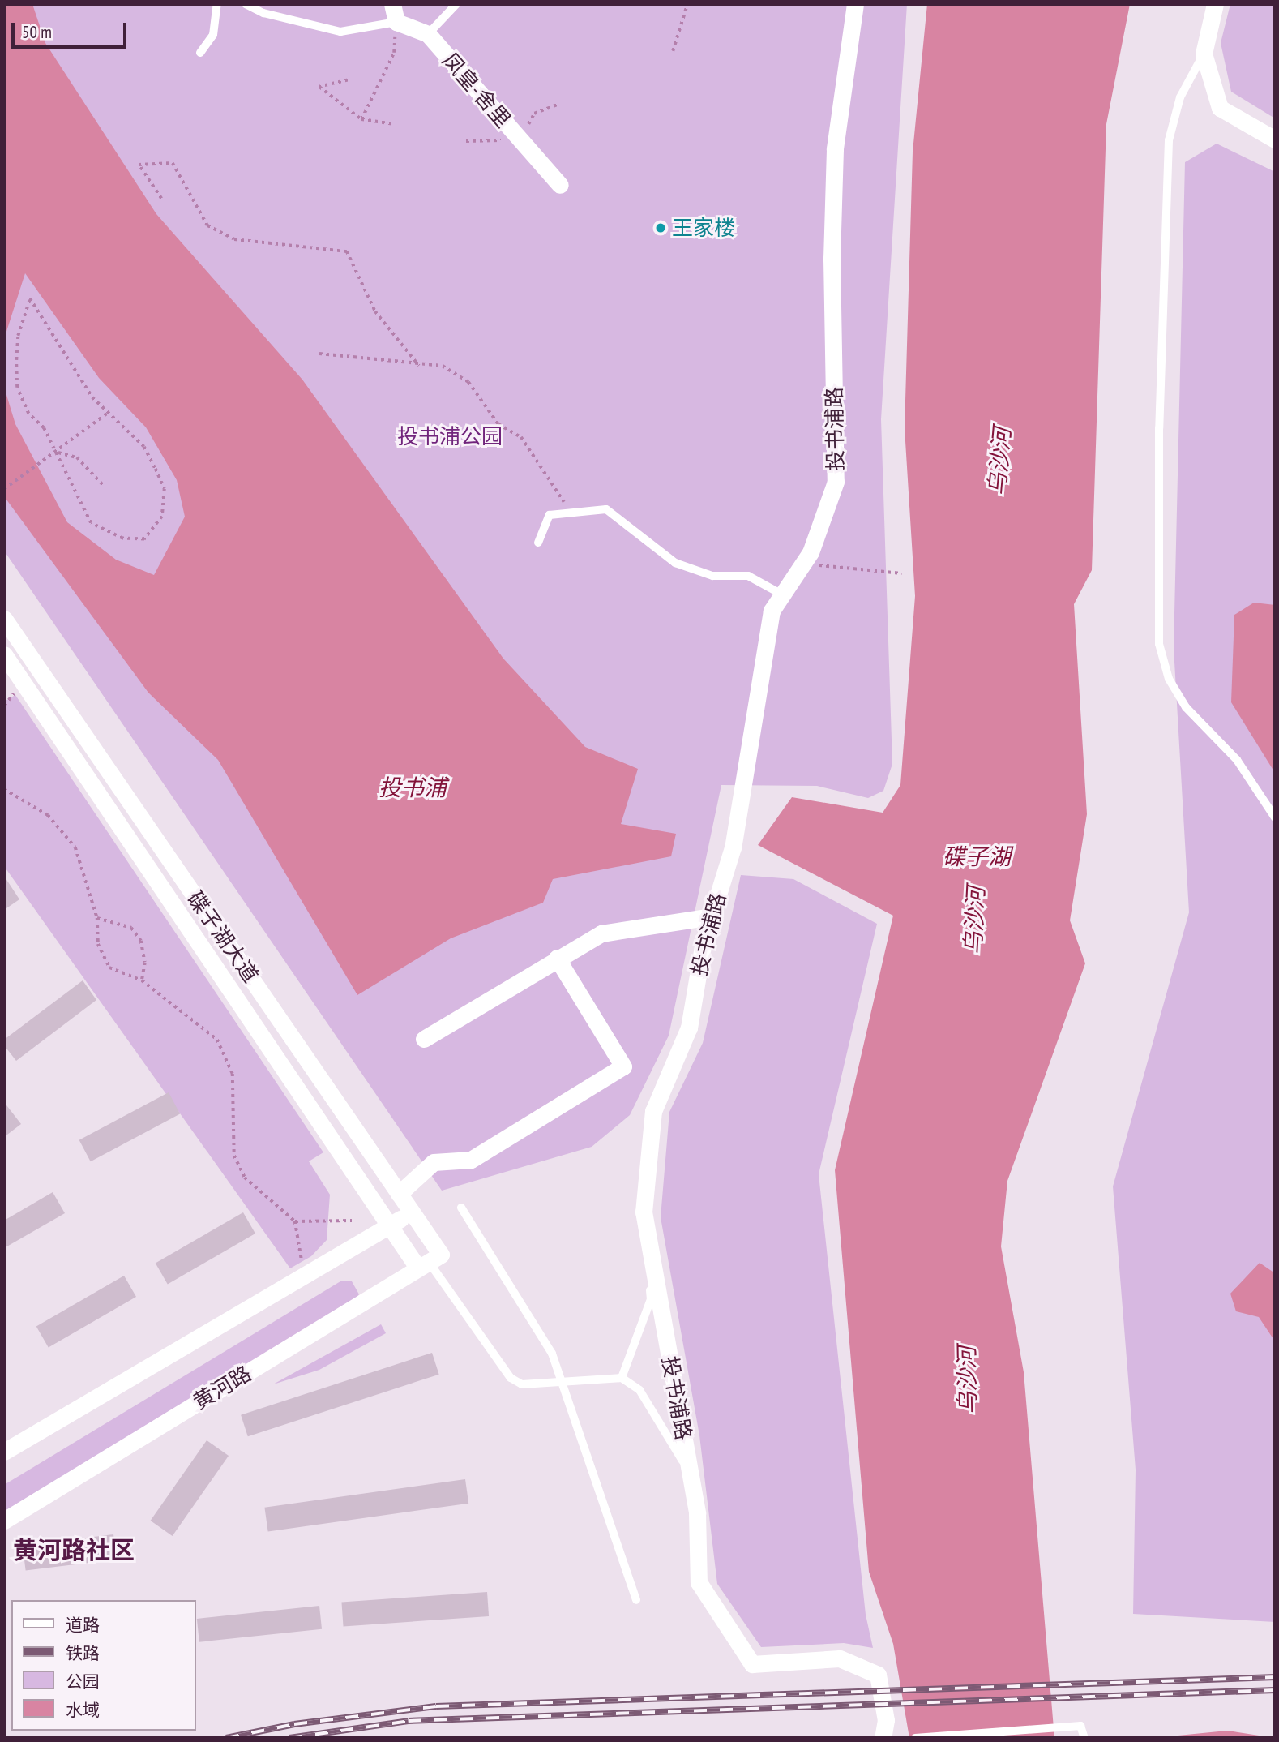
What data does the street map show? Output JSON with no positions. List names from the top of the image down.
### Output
{
  "streets": {
    "street": [
      "凤皇-舍里",
      "投书浦路",
      "碟子湖大道",
      "黄河路"
    ]
  },
  "crossings": [
    ["碟子湖大道", "黄河路"]
  ],
  "districts": ["黄河路社区"],
  "water": ["乌沙河", "投书浦", "碟子湖"],
  "parks": ["投书浦公园"],
  "places": ["王家楼"],
  "legend": [
    "道路",
    "铁路",
    "公园",
    "水域"
  ],
  "scale_bar": "50 m"
}
